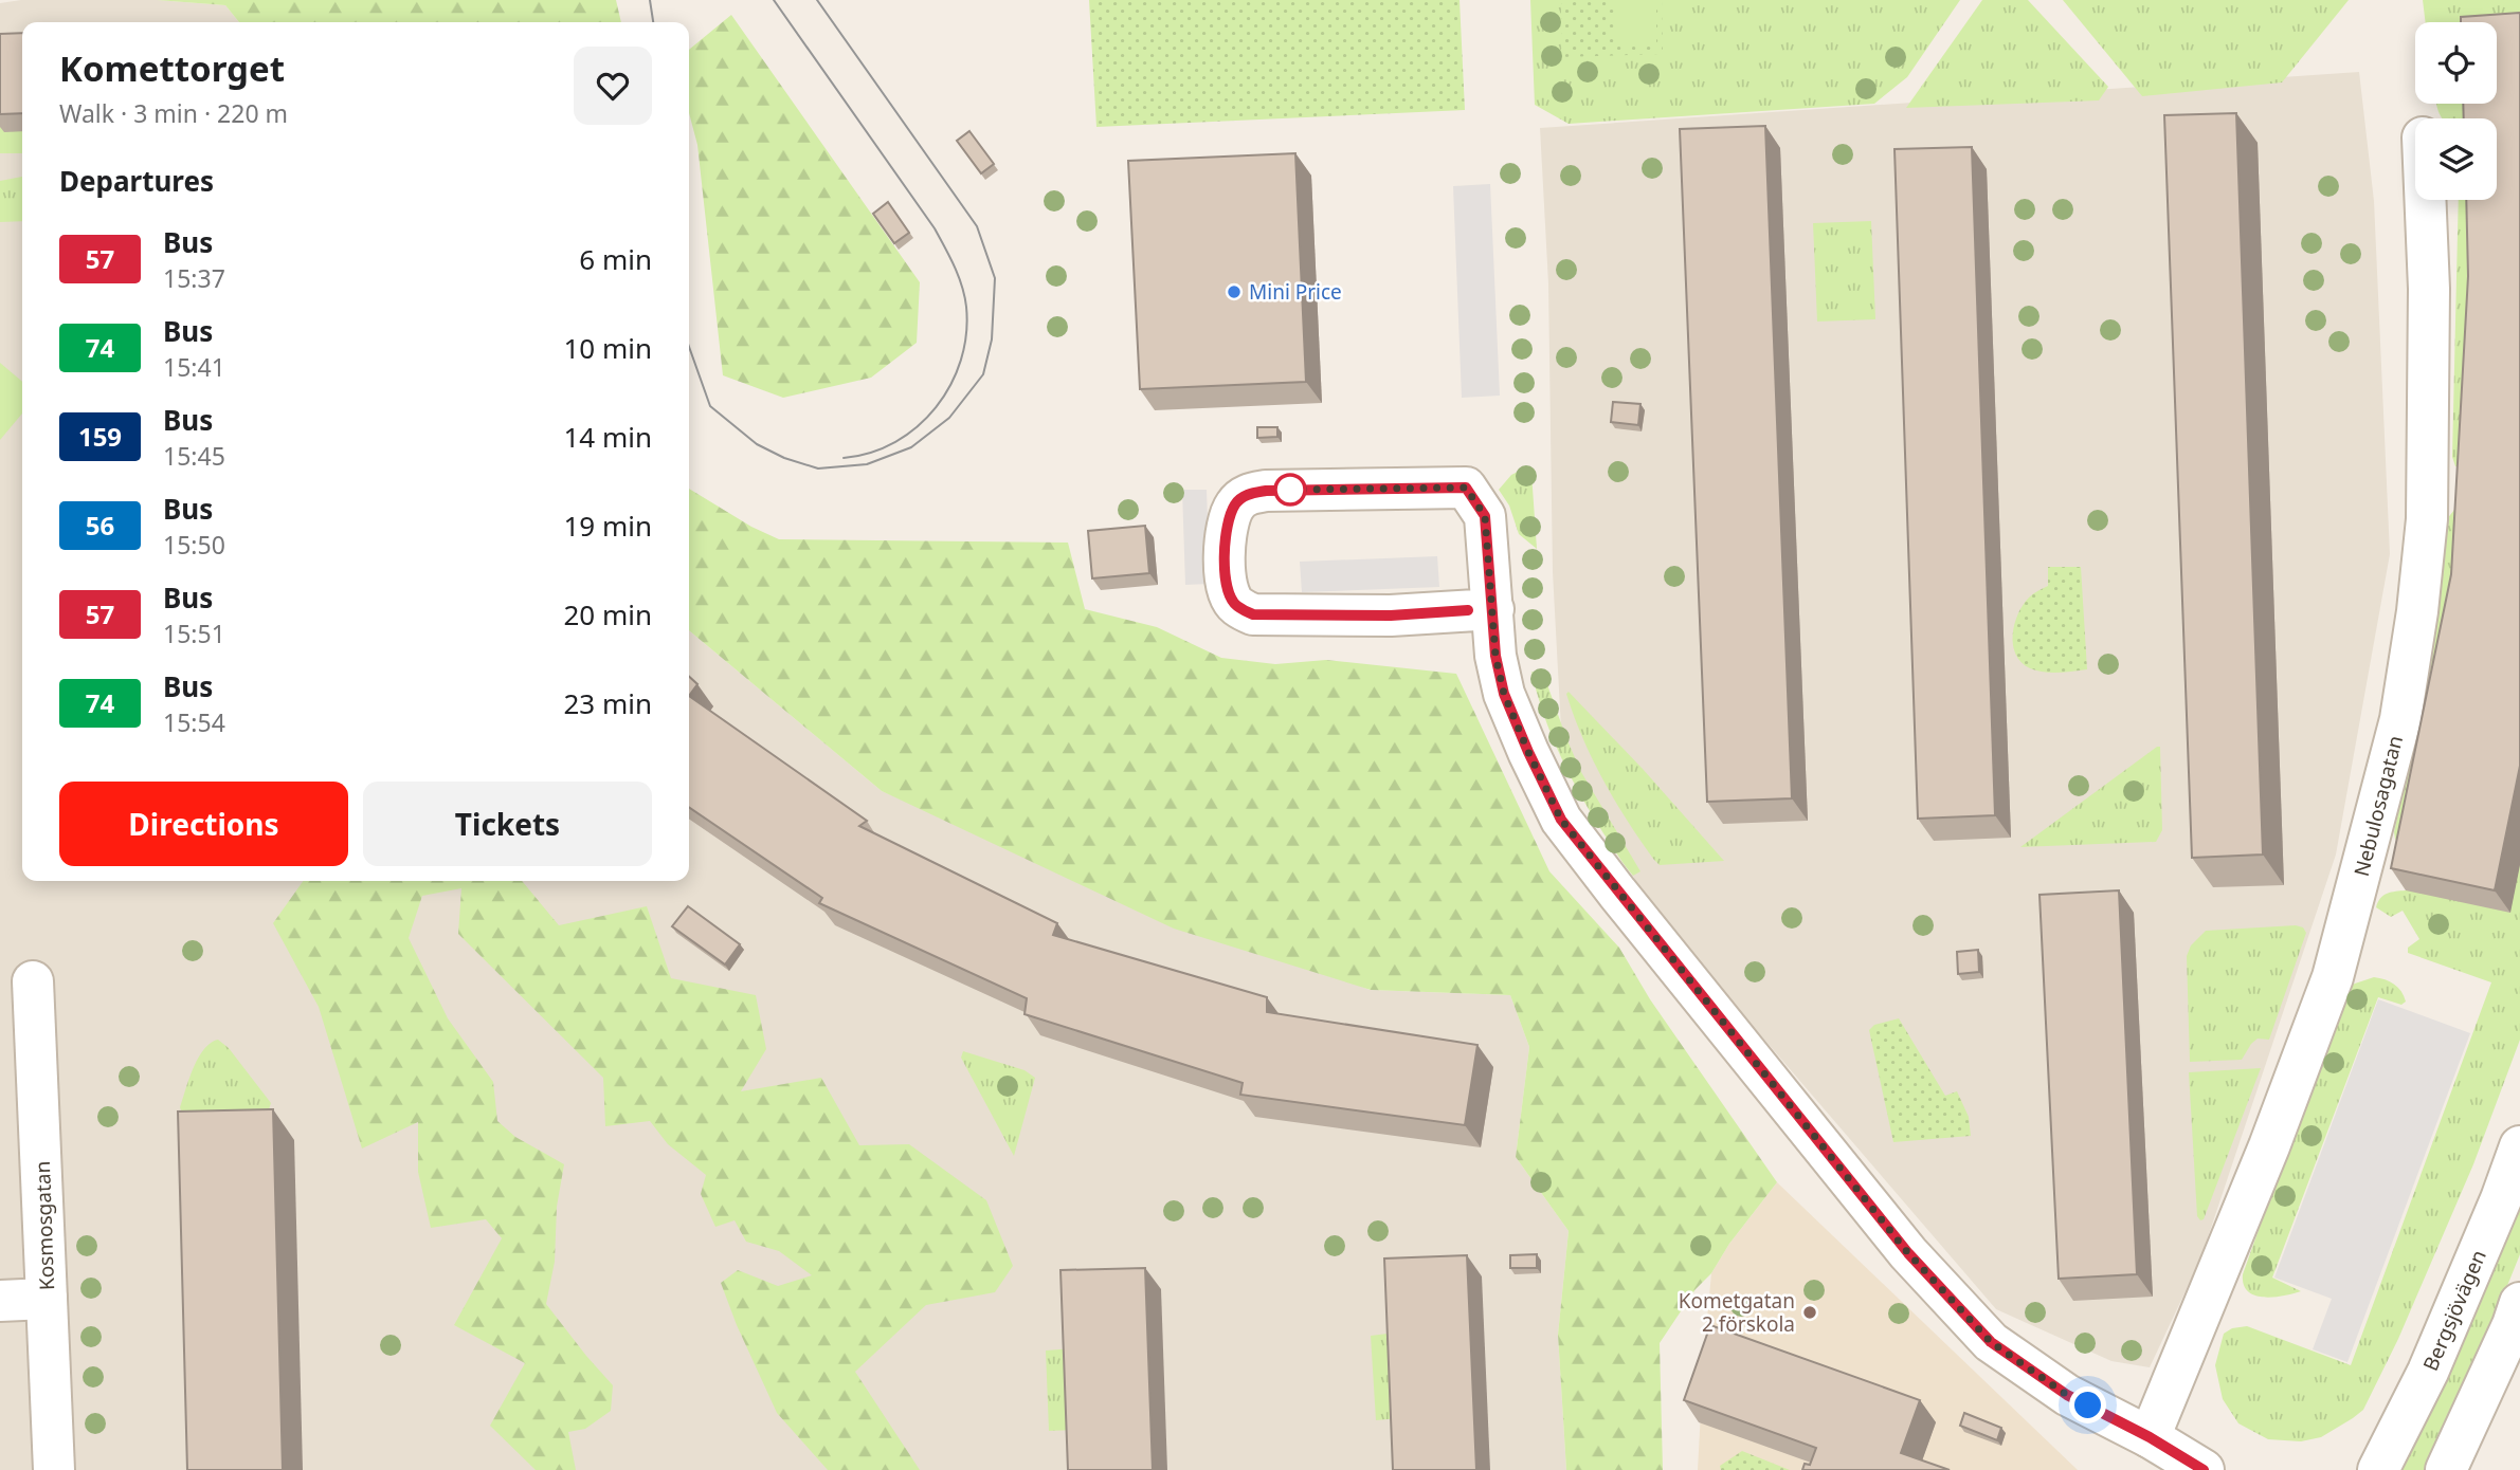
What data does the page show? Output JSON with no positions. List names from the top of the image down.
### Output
{
  "streets": {
    "street": ["Nebulosagatan", "Kosmosgatan", "Bergsjövägen"]
  },
  "places": ["Mini Price", "Kometgatan 2 förskola"],
  "lines": ["bus line 57"],
  "page": {
    "heading": [
      ["Komettorget", "Walk · 3 min · 220 m"],
      "Departures"
    ],
    "list": [
      {
        "mark": "57",
        "name": "Bus",
        "note": "15:37",
        "value": "6 min"
      },
      {
        "mark": "74",
        "name": "Bus",
        "note": "15:41",
        "value": "10 min"
      },
      {
        "mark": "159",
        "name": "Bus",
        "note": "15:45",
        "value": "14 min"
      },
      {
        "mark": "56",
        "name": "Bus",
        "note": "15:50",
        "value": "19 min"
      },
      {
        "mark": "57",
        "name": "Bus",
        "note": "15:51",
        "value": "20 min"
      },
      {
        "mark": "74",
        "name": "Bus",
        "note": "15:54",
        "value": "23 min"
      }
    ],
    "buttons": ["Directions", "Tickets"]
  }
}
